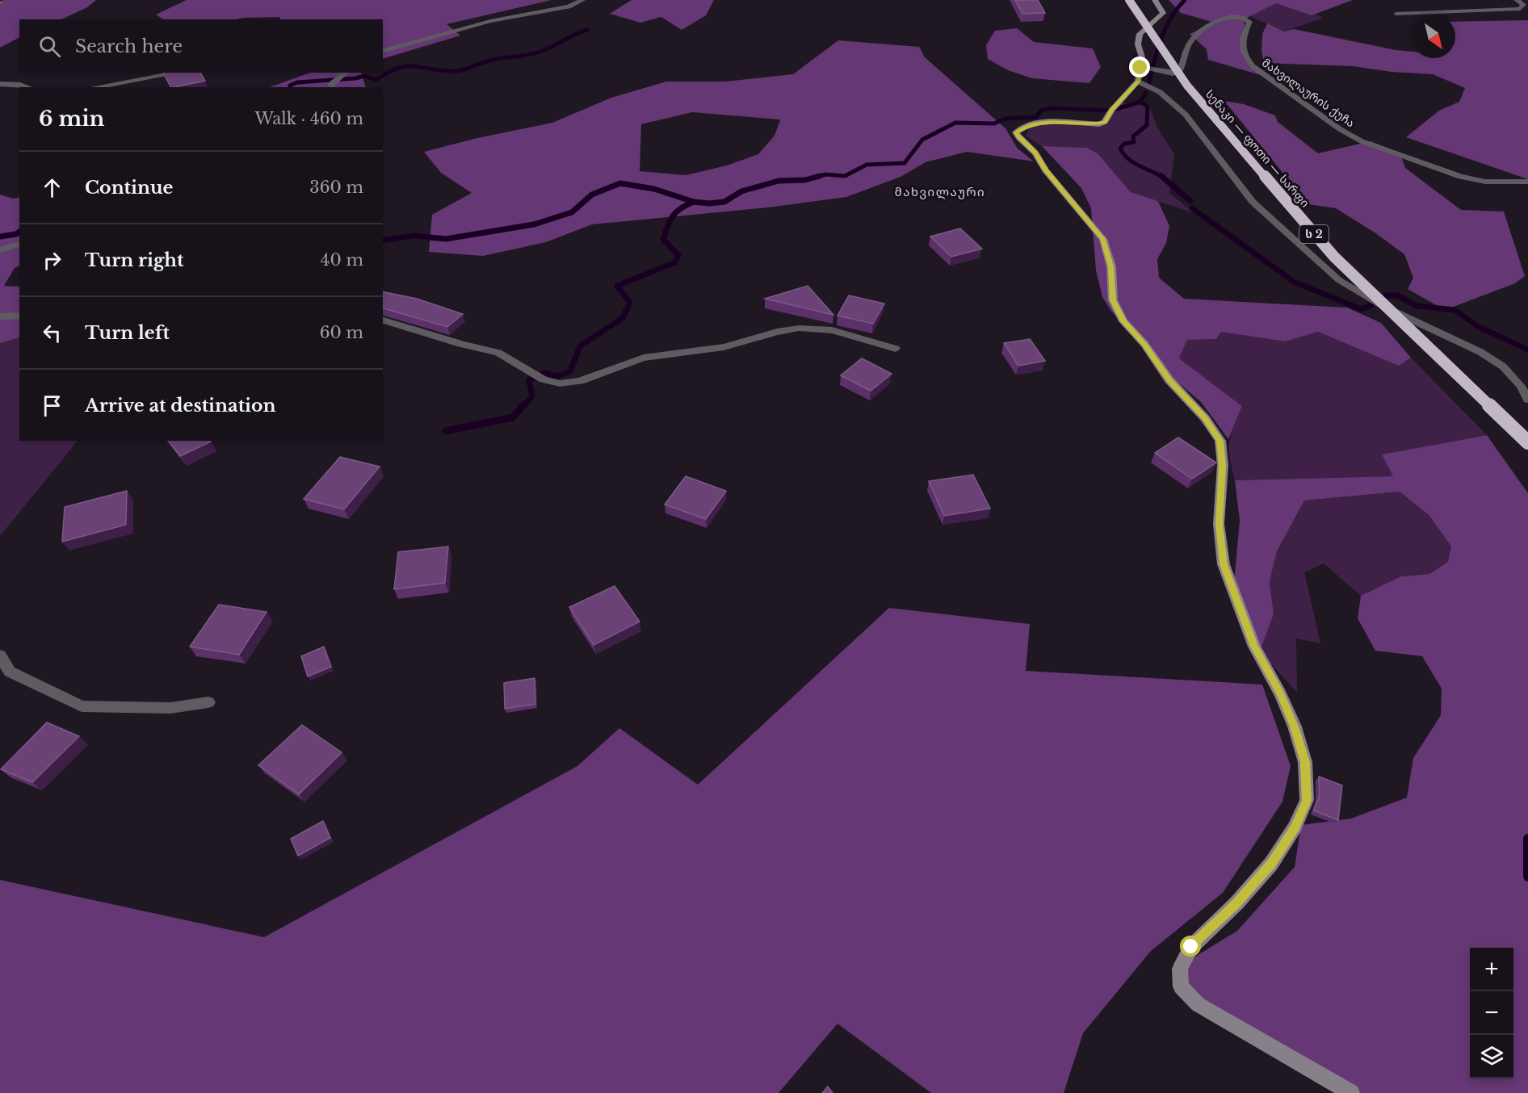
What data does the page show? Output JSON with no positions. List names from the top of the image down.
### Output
{
  "streets": {
    "highway": ["სენაკი — ფოთი — სარფი", "ს 2"],
    "street": ["მახვილაურის ქუჩა"]
  },
  "districts": ["მახვილაური"],
  "north": "bottom right",
  "page": {
    "search": "Search here",
    "heading": ["6 min", "Walk · 460 m"],
    "list": [
      ["Continue", "360 m"],
      ["Turn right", "40 m"],
      ["Turn left", "60 m"],
      "Arrive at destination"
    ],
    "map_buttons": ["+", "−"]
  }
}
